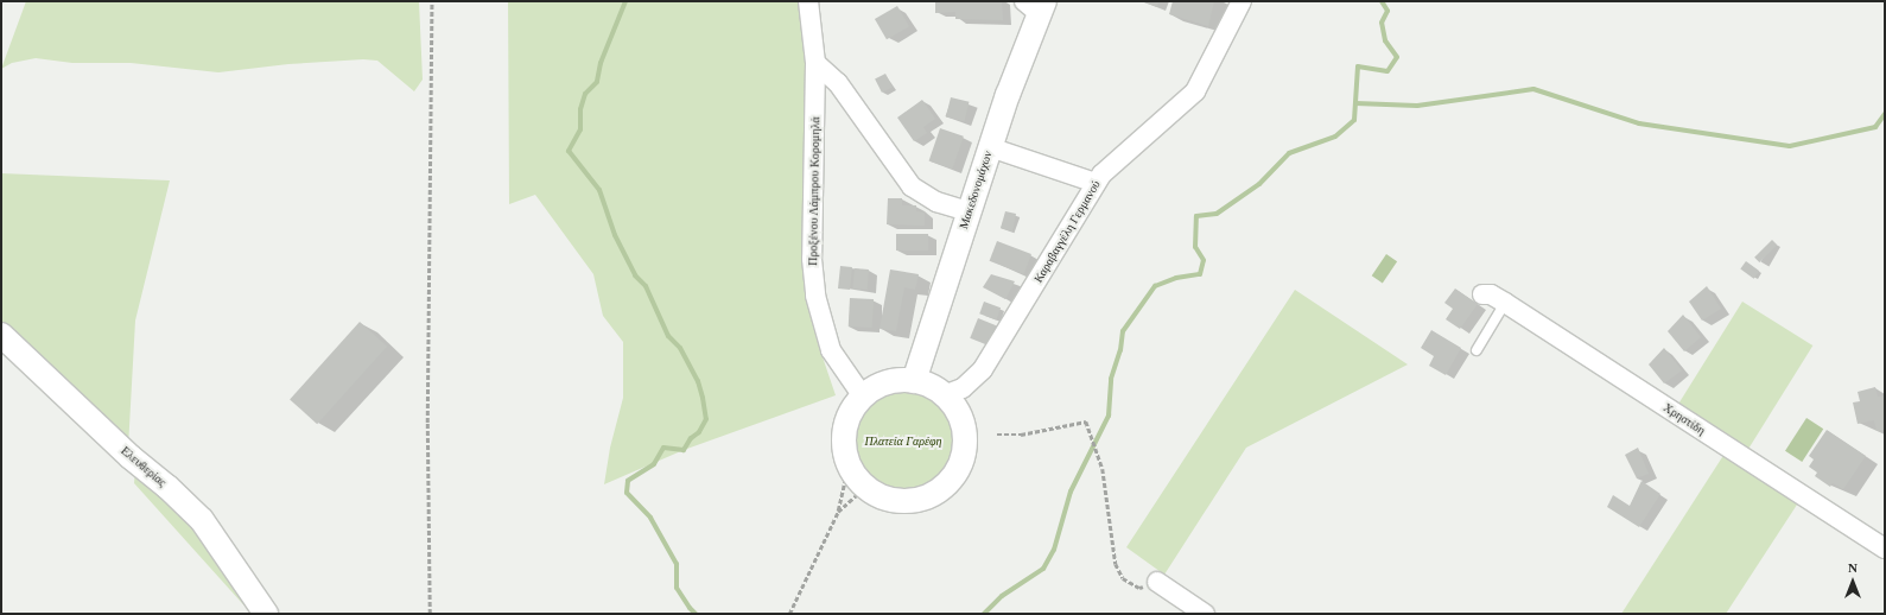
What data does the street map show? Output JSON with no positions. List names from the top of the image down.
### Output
{
  "streets": {
    "street": [
      "Μακεδονομάχων",
      "Προξένου Λάμπρου Κορομηλά",
      "Καραβαγγέλη Γερμανού",
      "Χρηστίδη",
      "Ελευθερίας"
    ]
  },
  "crossings": [
    ["Μακεδονομάχων", "Προξένου Λάμπρου Κορομηλά"],
    ["Μακεδονομάχων", "Καραβαγγέλη Γερμανού"],
    ["Προξένου Λάμπρου Κορομηλά", "Καραβαγγέλη Γερμανού"]
  ],
  "parks": ["Πλατεία Γαρέφη"],
  "north": "top"
}
